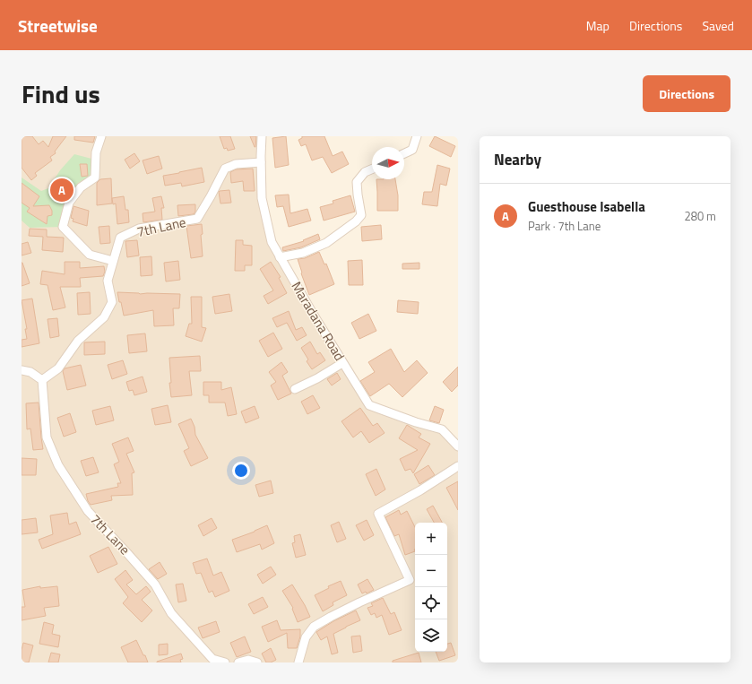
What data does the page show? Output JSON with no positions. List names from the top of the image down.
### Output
{
  "streets": {
    "street": ["7th Lane", "Maradana Road"]
  },
  "crossings": [
    ["7th Lane", "Maradana Road"]
  ],
  "north": "right",
  "page": {
    "header": "Streetwise",
    "nav": ["Map", "Directions", "Saved"],
    "title": "Find us",
    "buttons": "Directions",
    "heading": "Nearby",
    "pins": "A",
    "list": [
      {
        "mark": "A",
        "name": "Guesthouse Isabella",
        "note": "Park · 7th Lane",
        "value": "280 m"
      }
    ],
    "map_buttons": ["+", "−"]
  }
}
